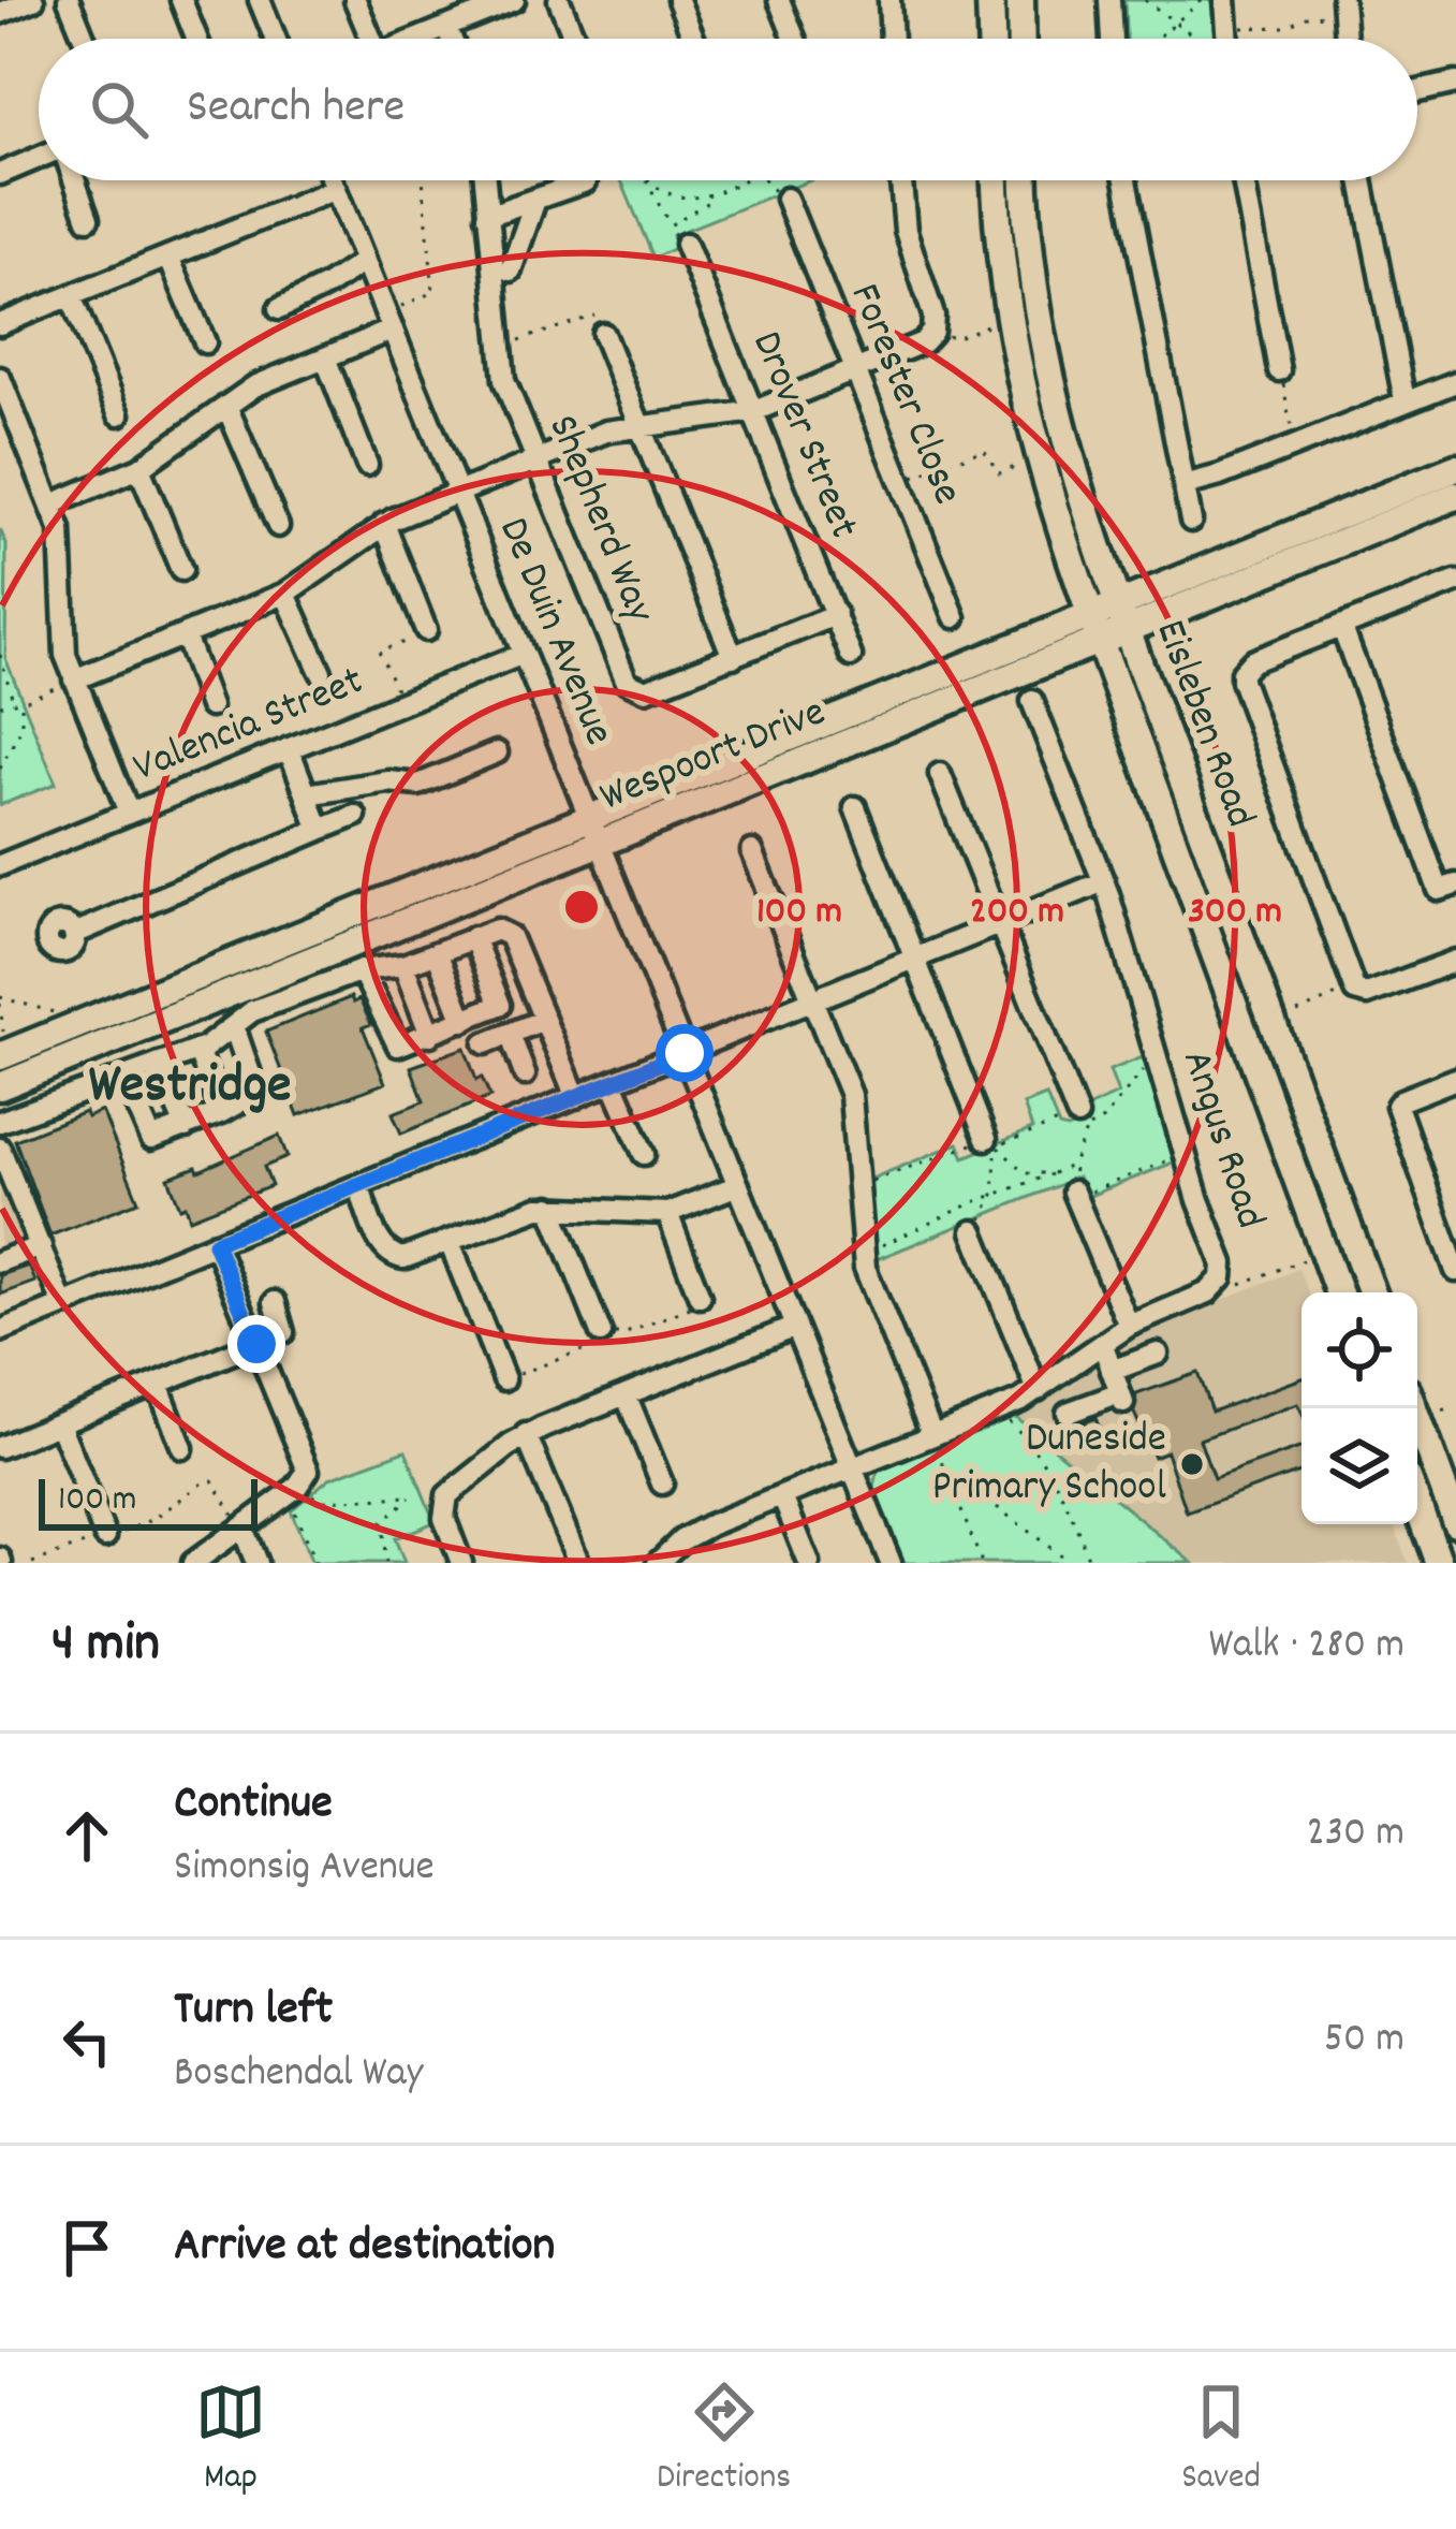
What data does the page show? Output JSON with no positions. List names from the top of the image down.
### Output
{
  "streets": {
    "main road": ["Eisleben Road", "Wespoort Drive"],
    "street": [
      "Forester Close",
      "Drover Street",
      "Shepherd Way",
      "De Duin Avenue",
      "Valencia Street",
      "Angus Road"
    ]
  },
  "crossings": [
    ["Drover Street", "Shepherd Way"],
    ["De Duin Avenue", "Valencia Street"],
    ["De Duin Avenue", "Wespoort Drive"],
    ["De Duin Avenue", "Angus Road"],
    ["Eisleben Road", "Wespoort Drive"]
  ],
  "districts": ["Westridge"],
  "places": ["Duneside Primary School"],
  "scale_bar": "100 m",
  "page": {
    "search": "Search here",
    "scale": "100 m",
    "heading": ["4 min", "Walk · 280 m"],
    "list": [
      ["Continue", "Simonsig Avenue", "230 m"],
      ["Turn left", "Boschendal Way", "50 m"],
      "Arrive at destination"
    ],
    "nav": ["Map", "Directions", "Saved"]
  },
  "rings": ["100 m", "200 m", "300 m"]
}
